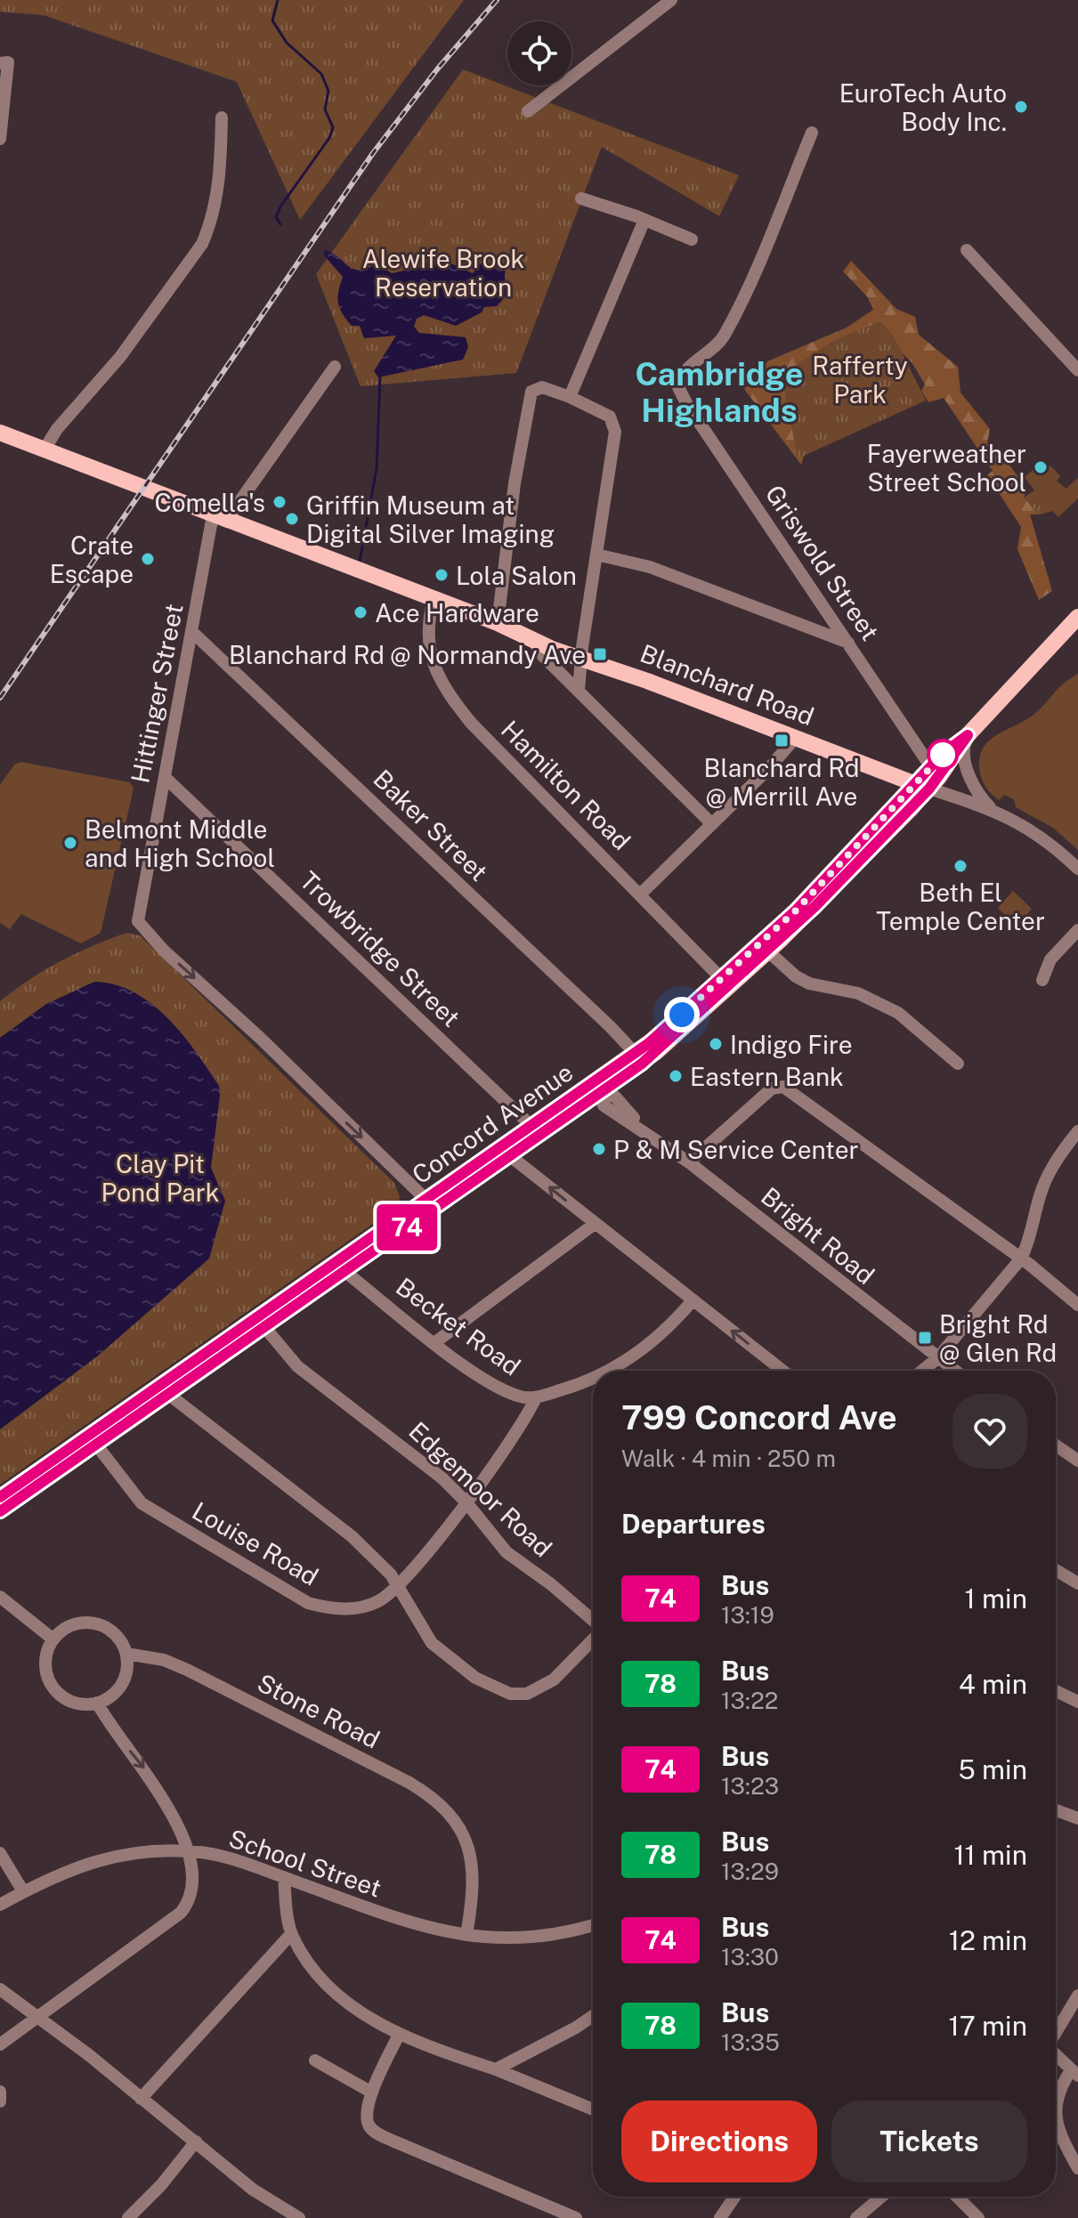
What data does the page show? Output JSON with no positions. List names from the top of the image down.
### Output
{
  "streets": {
    "main road": ["Blanchard Road", "Concord Avenue"],
    "street": [
      "Griswold Street",
      "Hittinger Street",
      "Hamilton Road",
      "Baker Street",
      "Trowbridge Street",
      "Bright Road",
      "Becket Road",
      "Edgemoor Road",
      "Louise Road",
      "Stone Road",
      "School Street"
    ]
  },
  "crossings": [
    ["Griswold Street", "Concord Avenue"],
    ["Blanchard Road", "Hittinger Street"],
    ["Blanchard Road", "Hamilton Road"],
    ["Blanchard Road", "Concord Avenue"],
    ["Hittinger Street", "Baker Street"],
    ["Hittinger Street", "Trowbridge Street"],
    ["Hittinger Street", "Concord Avenue"],
    ["Hamilton Road", "Concord Avenue"],
    ["Baker Street", "Concord Avenue"],
    ["Trowbridge Street", "Concord Avenue"],
    ["Concord Avenue", "Bright Road"],
    ["Concord Avenue", "Becket Road"],
    ["Concord Avenue", "Edgemoor Road"],
    ["Concord Avenue", "Louise Road"],
    ["Becket Road", "Louise Road"],
    ["Edgemoor Road", "Louise Road"],
    ["Stone Road", "School Street"]
  ],
  "one_way": ["Hittinger Street"],
  "districts": ["Cambridge Highlands"],
  "parks": ["Alewife Brook Reservation", "Rafferty Park", "Clay Pit Pond Park"],
  "places": {
    "other": [
      "EuroTech Auto Body Inc.",
      "Fayerweather Street School",
      "Comella's",
      "Griffin Museum at Digital Silver Imaging",
      "Crate Escape",
      "Lola Salon",
      "Ace Hardware",
      "Belmont Middle and High School",
      "Beth El Temple Center",
      "Indigo Fire",
      "Eastern Bank",
      "P & M Service Center"
    ],
    "transit": ["Blanchard Rd @ Normandy Ave", "Blanchard Rd @ Merrill Ave", "Bright Rd @ Glen Rd"]
  },
  "lines": ["bus line 74"],
  "page": {
    "on_map": "74",
    "heading": [
      ["799 Concord Ave", "Walk · 4 min · 250 m"],
      "Departures"
    ],
    "list": [
      {
        "mark": "74",
        "name": "Bus",
        "note": "13:19",
        "value": "1 min"
      },
      {
        "mark": "78",
        "name": "Bus",
        "note": "13:22",
        "value": "4 min"
      },
      {
        "mark": "74",
        "name": "Bus",
        "note": "13:23",
        "value": "5 min"
      },
      {
        "mark": "78",
        "name": "Bus",
        "note": "13:29",
        "value": "11 min"
      },
      {
        "mark": "74",
        "name": "Bus",
        "note": "13:30",
        "value": "12 min"
      },
      {
        "mark": "78",
        "name": "Bus",
        "note": "13:35",
        "value": "17 min"
      }
    ],
    "buttons": ["Directions", "Tickets"]
  }
}
